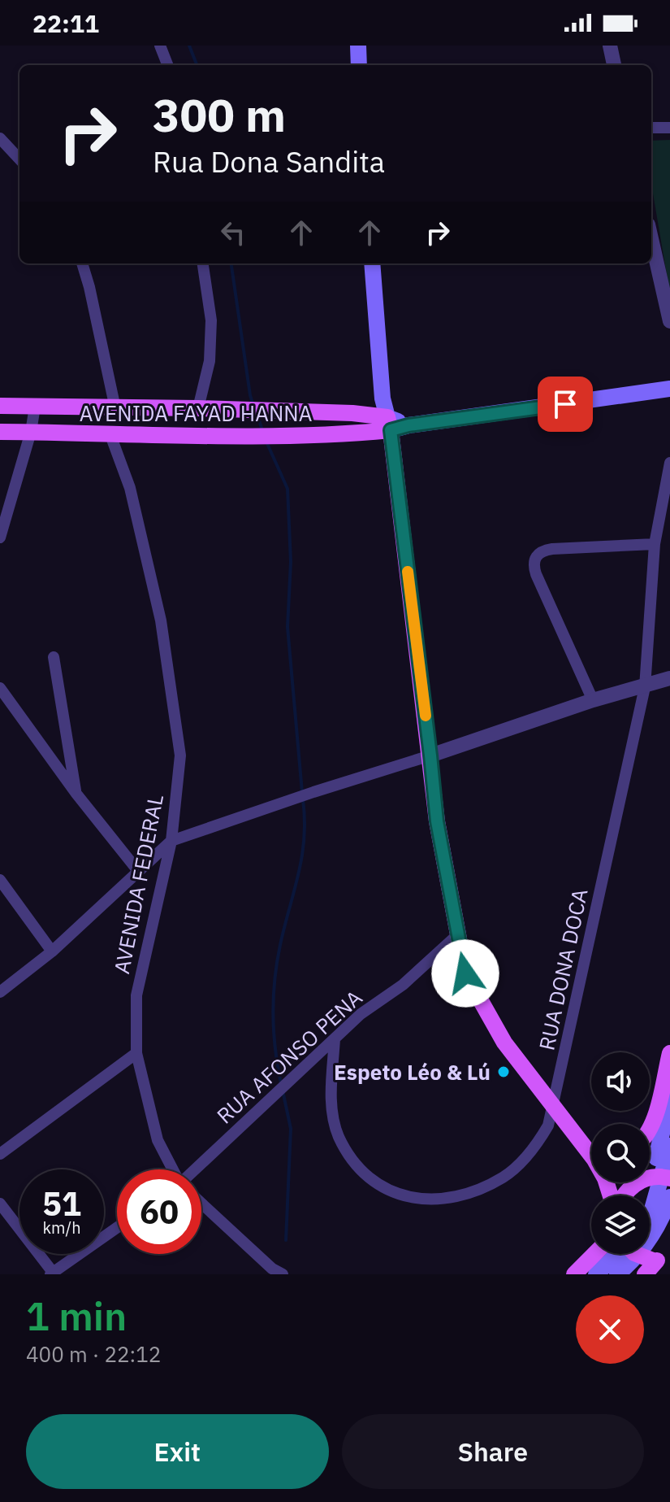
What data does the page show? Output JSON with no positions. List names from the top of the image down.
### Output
{
  "streets": {
    "main road": ["AVENIDA FAYAD HANNA"],
    "street": ["AVENIDA FEDERAL", "RUA DONA DOCA", "RUA AFONSO PENA"]
  },
  "crossings": [
    ["AVENIDA FAYAD HANNA", "AVENIDA FEDERAL"],
    ["RUA DONA DOCA", "RUA AFONSO PENA"]
  ],
  "places": ["Espeto Léo & Lú"],
  "page": {
    "status": "22:11",
    "turn": ["300 m", "Rua Dona Sandita"],
    "speed": "51 km/h",
    "limit": "60",
    "heading": ["1 min", "400 m · 22:12"],
    "buttons": ["Exit", "Share"]
  }
}
